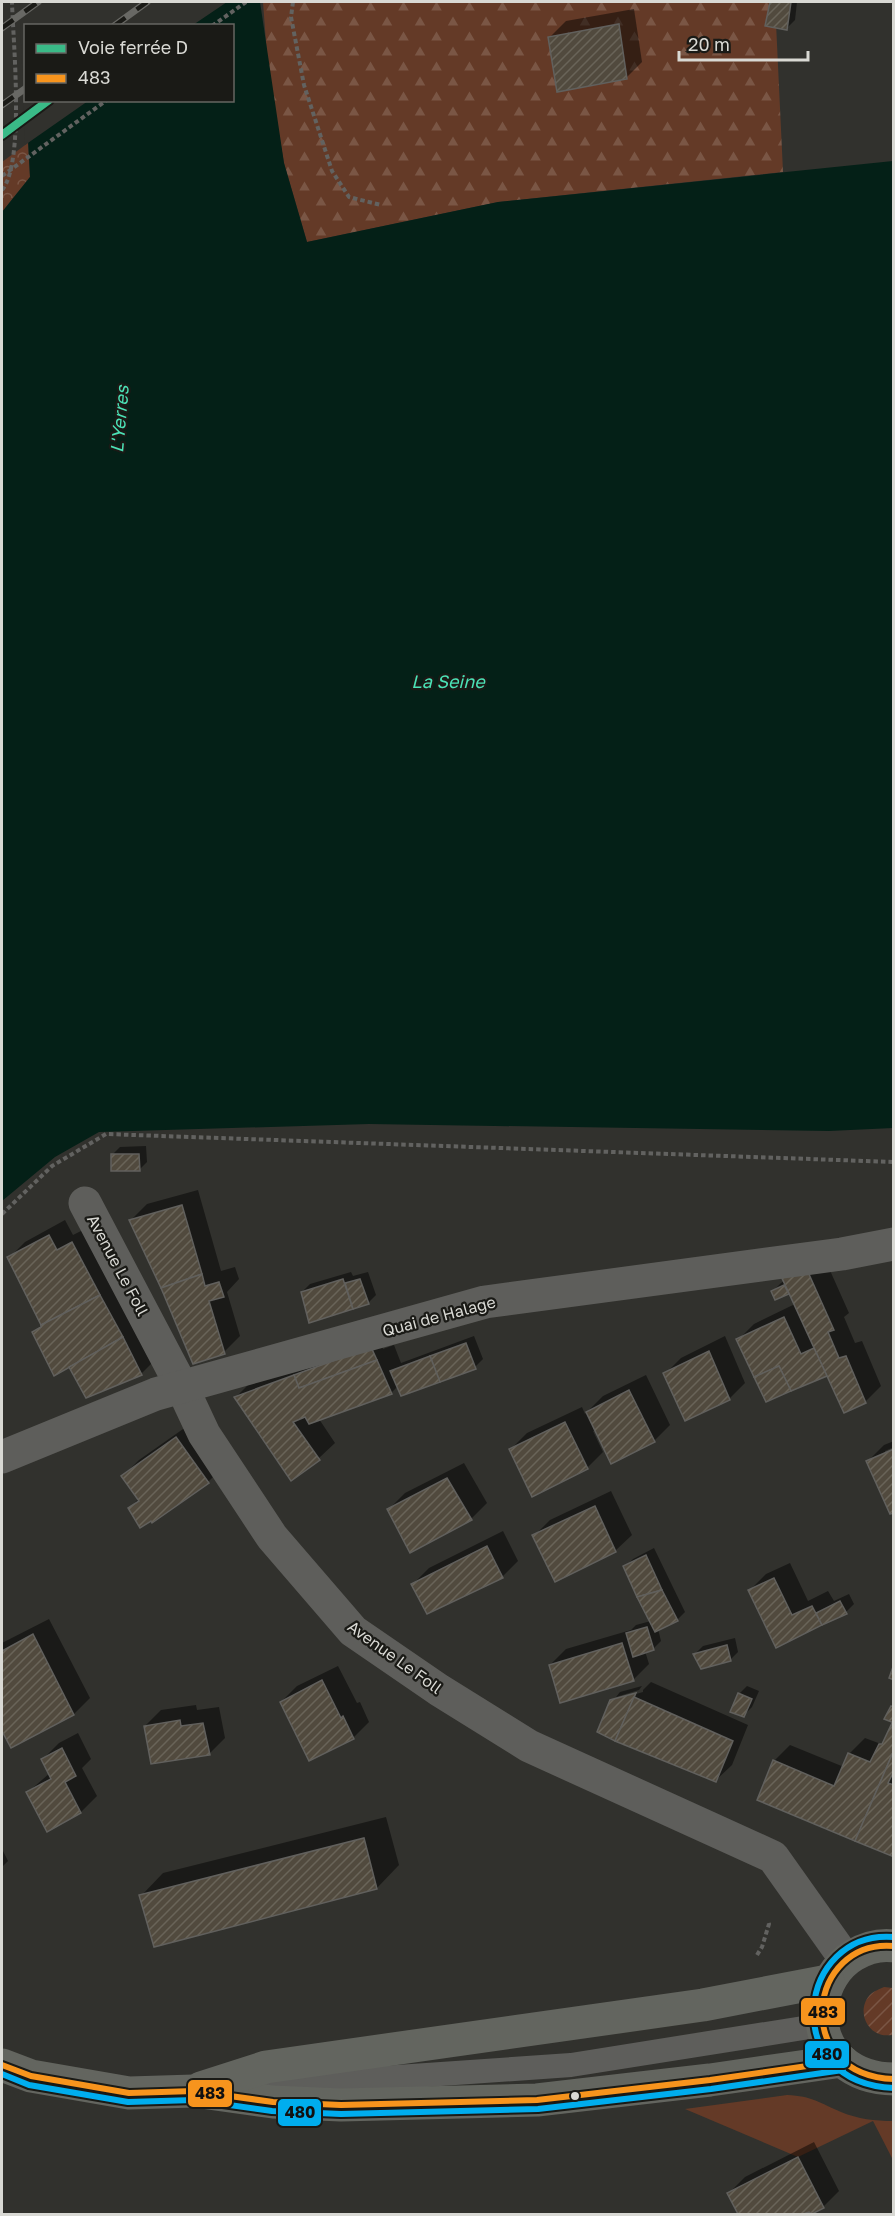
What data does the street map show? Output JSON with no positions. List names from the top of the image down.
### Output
{
  "streets": {
    "street": ["Avenue Le Foll", "Quai de Halage"]
  },
  "crossings": [
    ["Avenue Le Foll", "Quai de Halage"]
  ],
  "water": ["L'Yerres", "La Seine"],
  "lines": ["rail line D", "transit line 480", "transit line 483"],
  "legend": ["Voie ferrée D", "483"],
  "scale_bar": "20 m"
}
